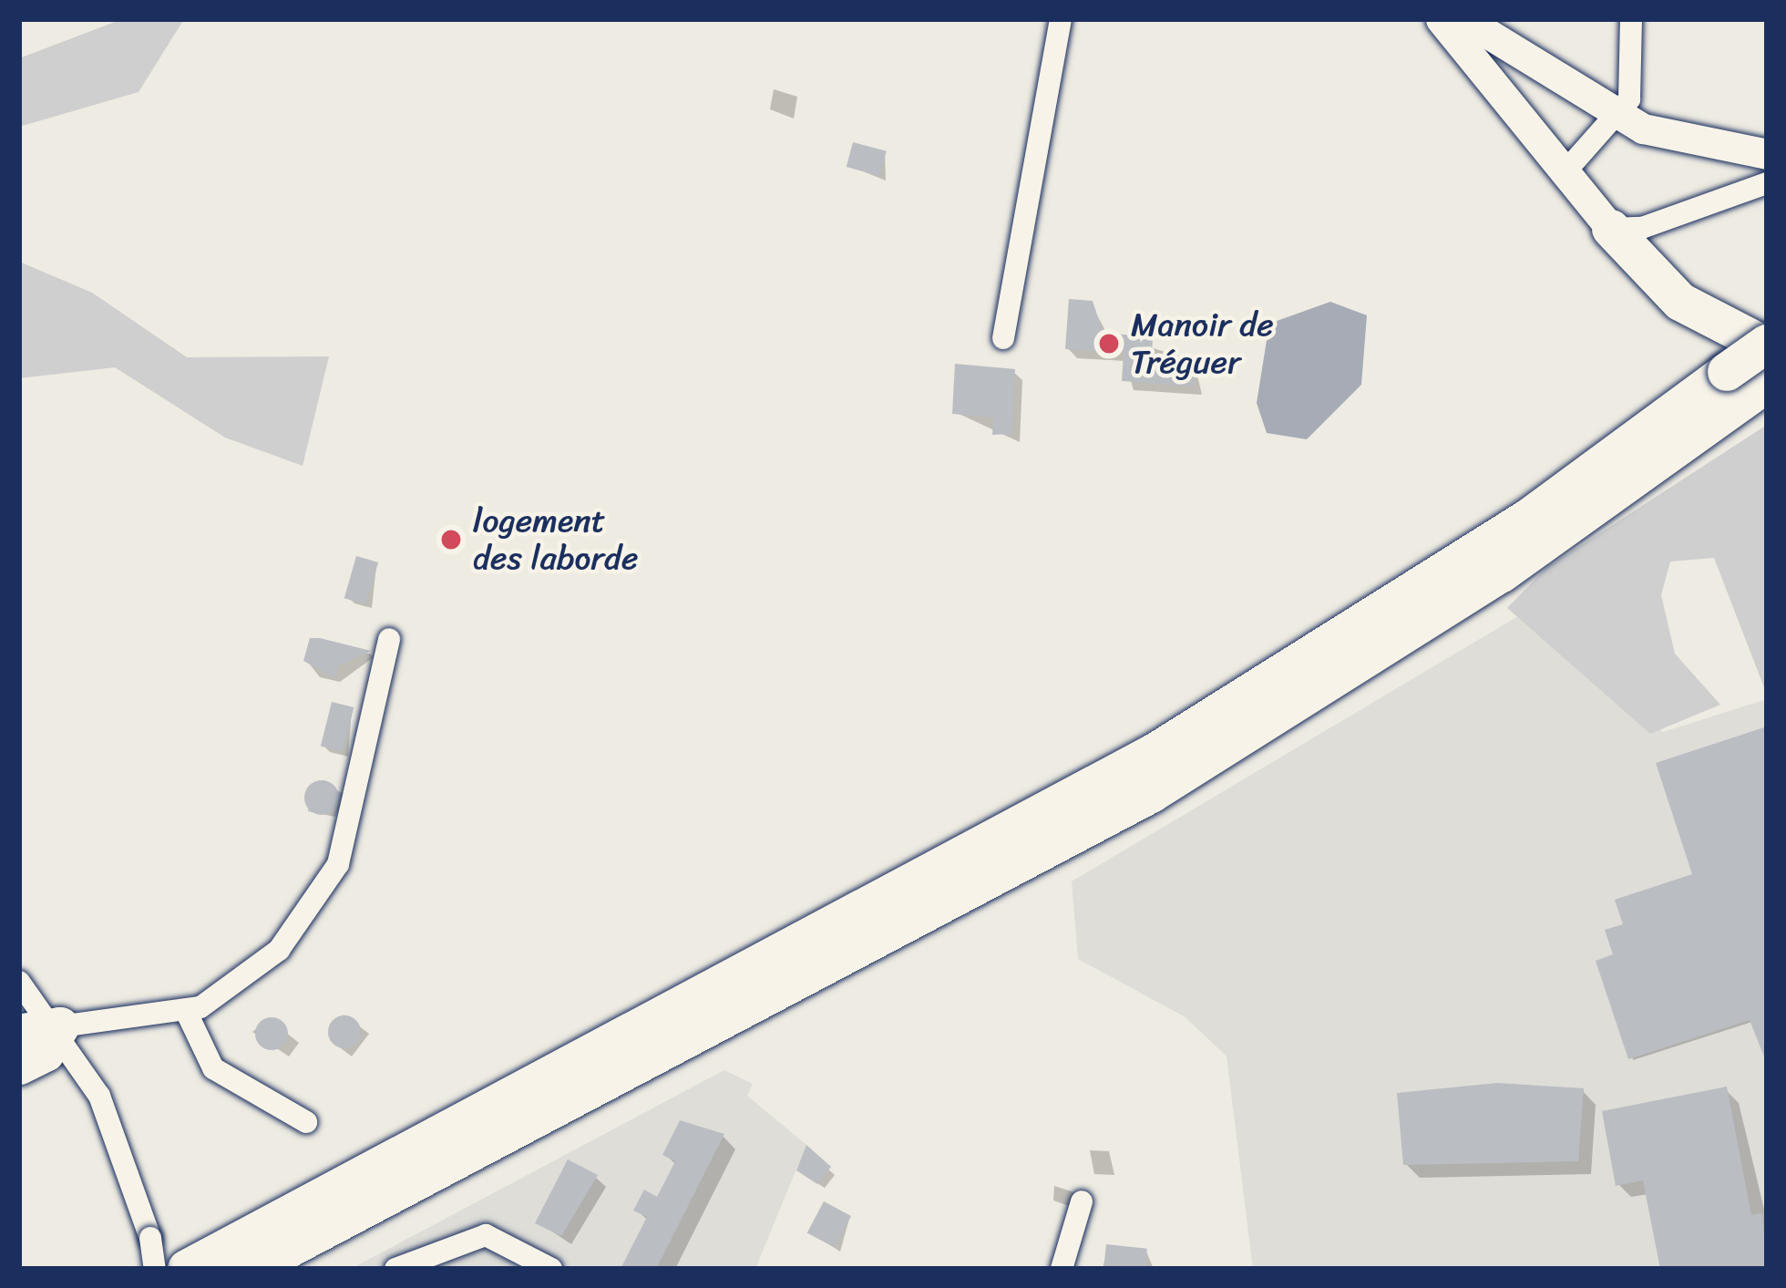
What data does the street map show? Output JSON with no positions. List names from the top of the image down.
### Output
{
  "places": ["Manoir de Tréguer", "logement des laborde"]
}
